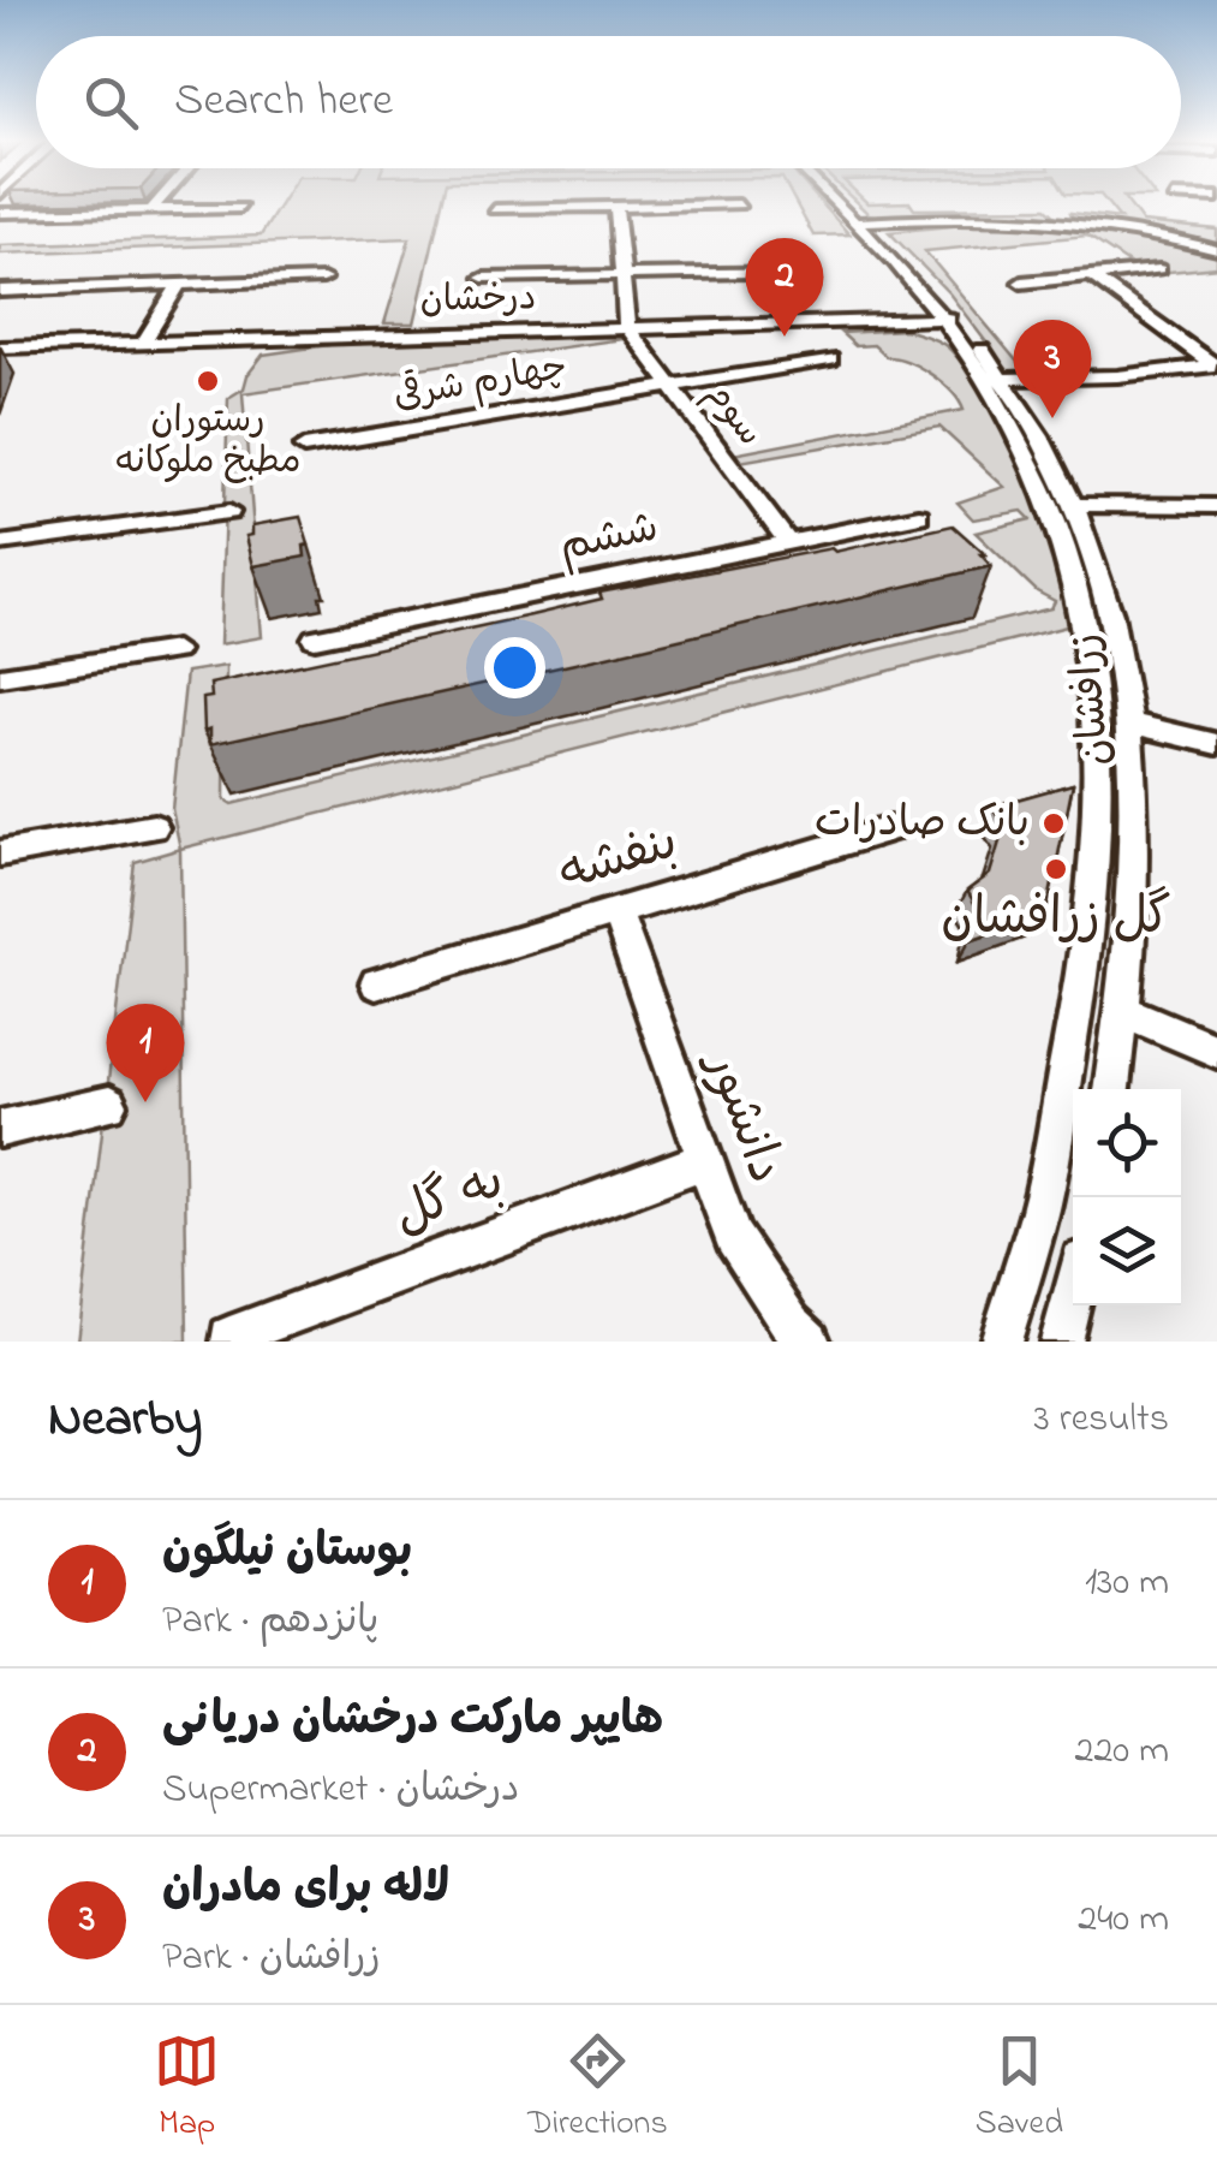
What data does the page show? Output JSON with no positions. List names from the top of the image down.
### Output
{
  "streets": {
    "street": [
      "درخشان",
      "چهارم شرقی",
      "سوم",
      "ششم",
      "زرافشان",
      "بنفشه",
      "دانشور",
      "به گل"
    ]
  },
  "crossings": [
    ["درخشان", "سوم"],
    ["درخشان", "زرافشان"],
    ["چهارم شرقی", "سوم"],
    ["سوم", "ششم"],
    ["بنفشه", "دانشور"],
    ["دانشور", "به گل"]
  ],
  "places": ["رستوران مطبخ ملوکانه", "بانک صادرات", "گل زرافشان"],
  "page": {
    "search": "Search here",
    "pins": ["2", "3", "1"],
    "heading": ["Nearby", "3 results"],
    "list": [
      {
        "mark": "1",
        "name": "بوستان نیلگون",
        "note": "Park · پانزدهم",
        "value": "130 m"
      },
      {
        "mark": "2",
        "name": "هایپر مارکت درخشان دریانی",
        "note": "Supermarket · درخشان",
        "value": "220 m"
      },
      {
        "mark": "3",
        "name": "لاله برای مادران",
        "note": "Park · زرافشان",
        "value": "240 m"
      }
    ],
    "nav": ["Map", "Directions", "Saved"]
  }
}
